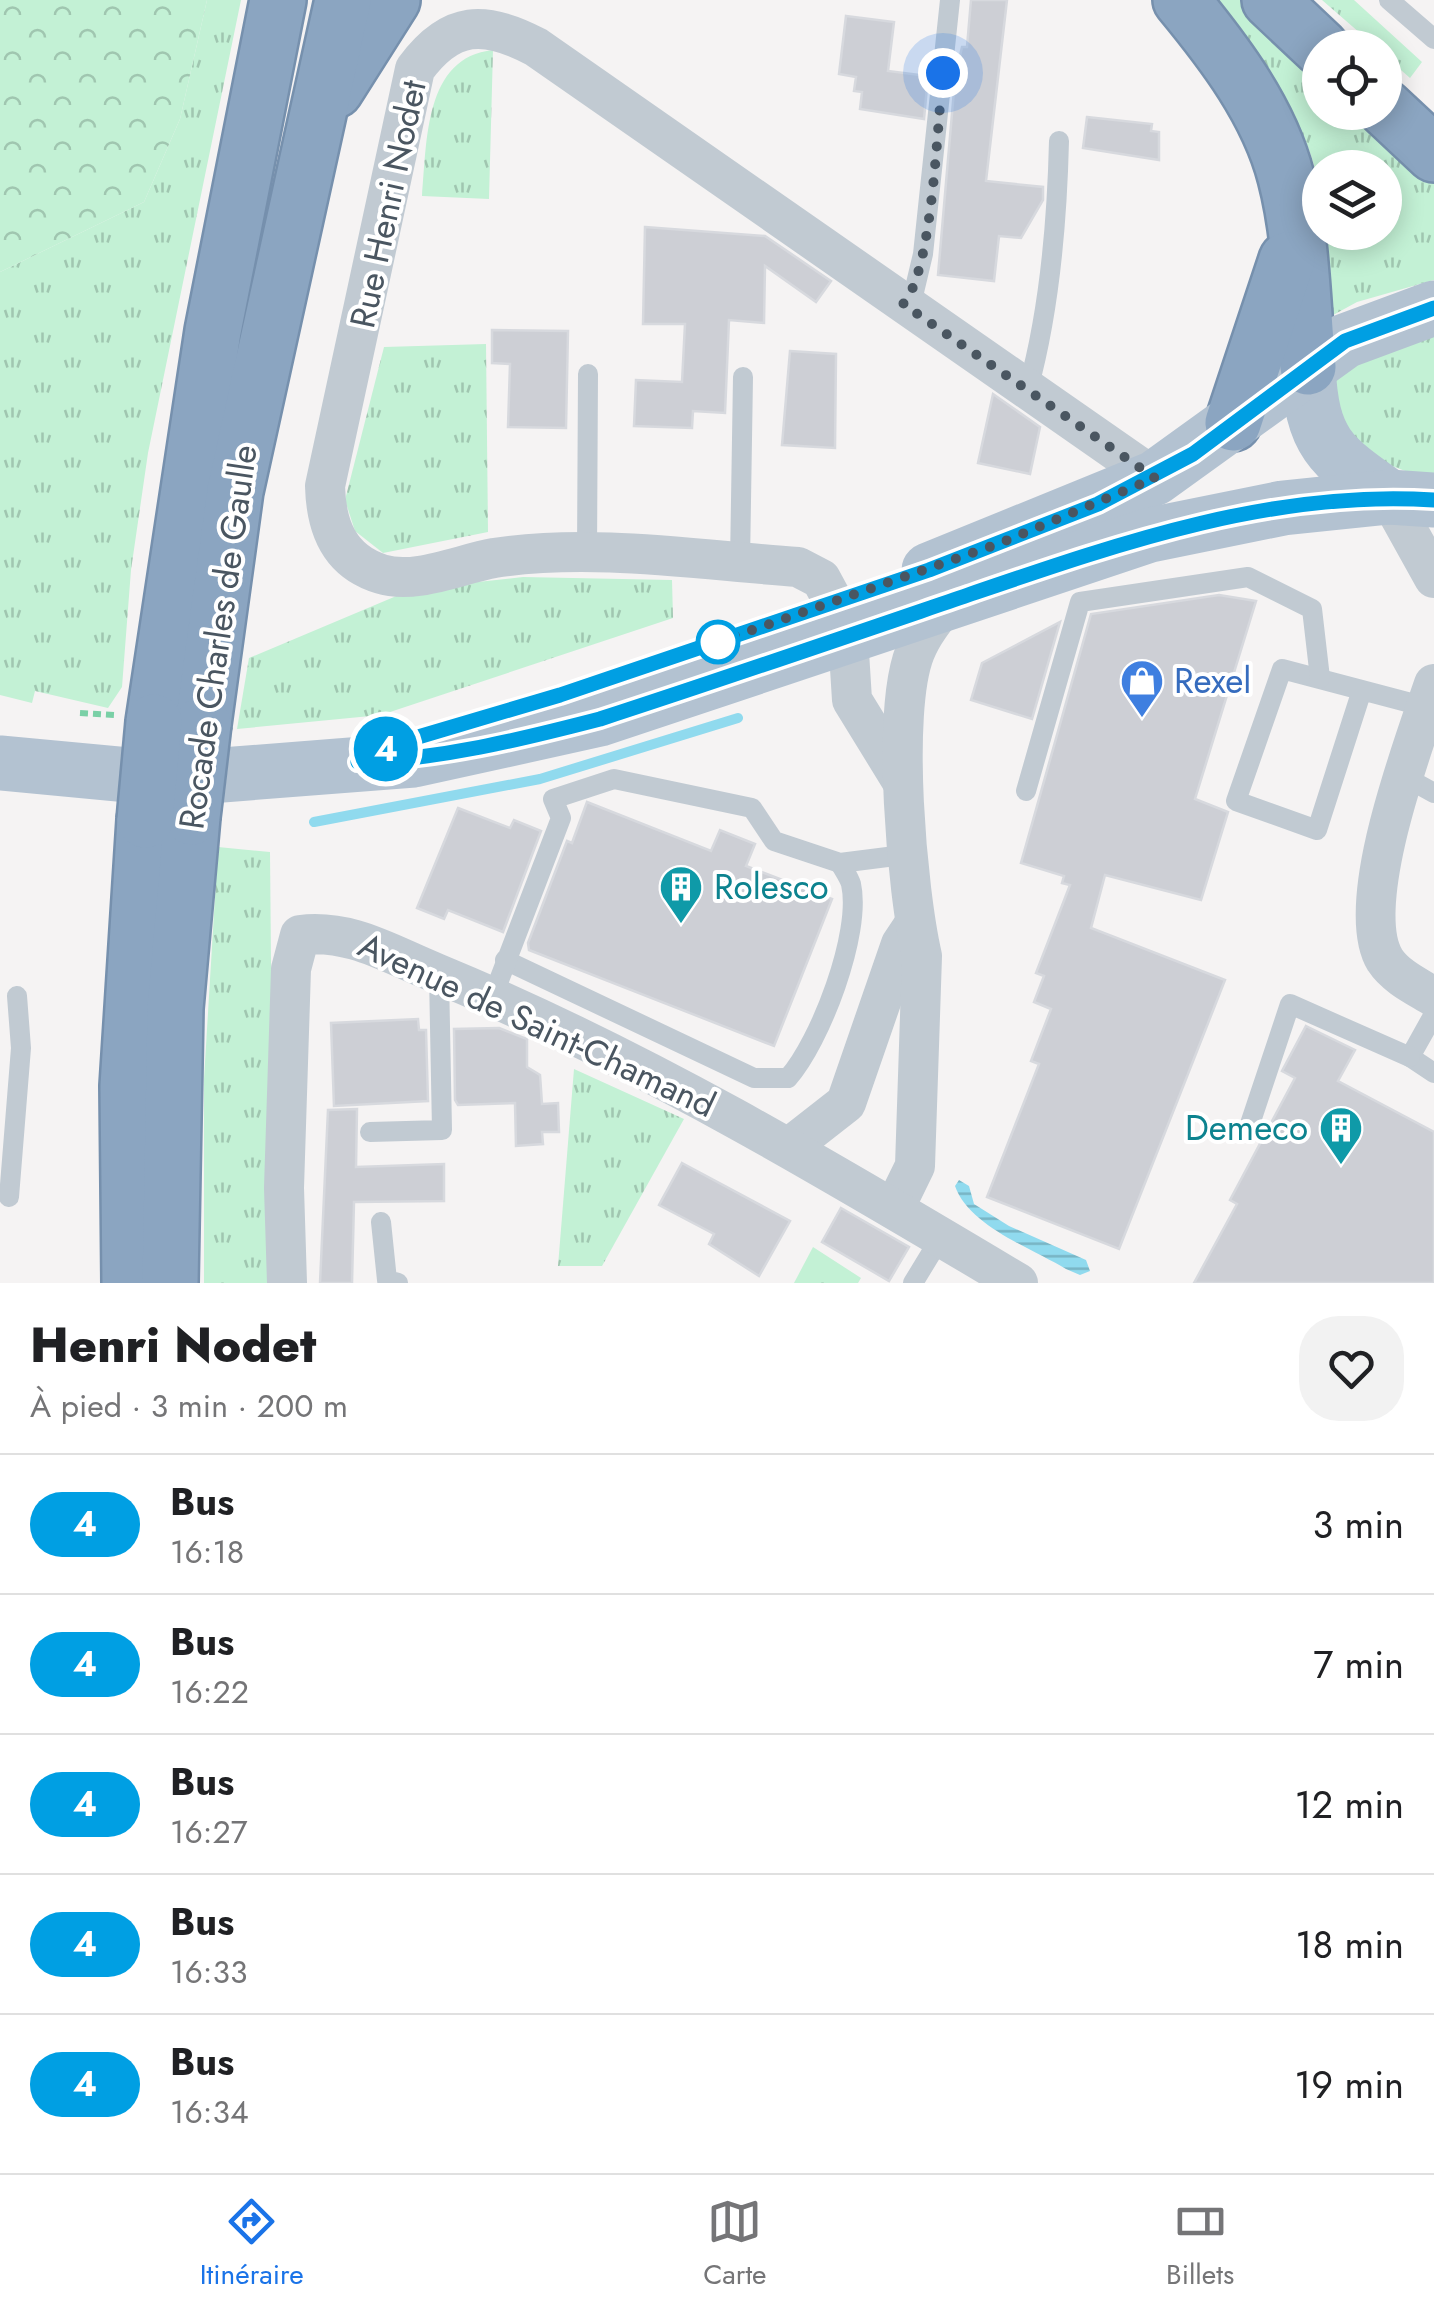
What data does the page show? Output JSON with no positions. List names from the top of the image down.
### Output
{
  "streets": {
    "highway": ["Rocade Charles de Gaulle"],
    "street": ["Rue Henri Nodet", "Avenue de Saint-Chamand"]
  },
  "places": {
    "shop": ["Rexel"],
    "building": ["Rolesco", "Demeco"]
  },
  "lines": ["bus line 4"],
  "page": {
    "on_map": "4",
    "heading": ["Henri Nodet", "À pied · 3 min · 200 m"],
    "list": [
      {
        "mark": "4",
        "name": "Bus",
        "note": "16:18",
        "value": "3 min"
      },
      {
        "mark": "4",
        "name": "Bus",
        "note": "16:22",
        "value": "7 min"
      },
      {
        "mark": "4",
        "name": "Bus",
        "note": "16:27",
        "value": "12 min"
      },
      {
        "mark": "4",
        "name": "Bus",
        "note": "16:33",
        "value": "18 min"
      },
      {
        "mark": "4",
        "name": "Bus",
        "note": "16:34",
        "value": "19 min"
      }
    ],
    "tabs": ["Itinéraire", "Carte", "Billets"]
  }
}
